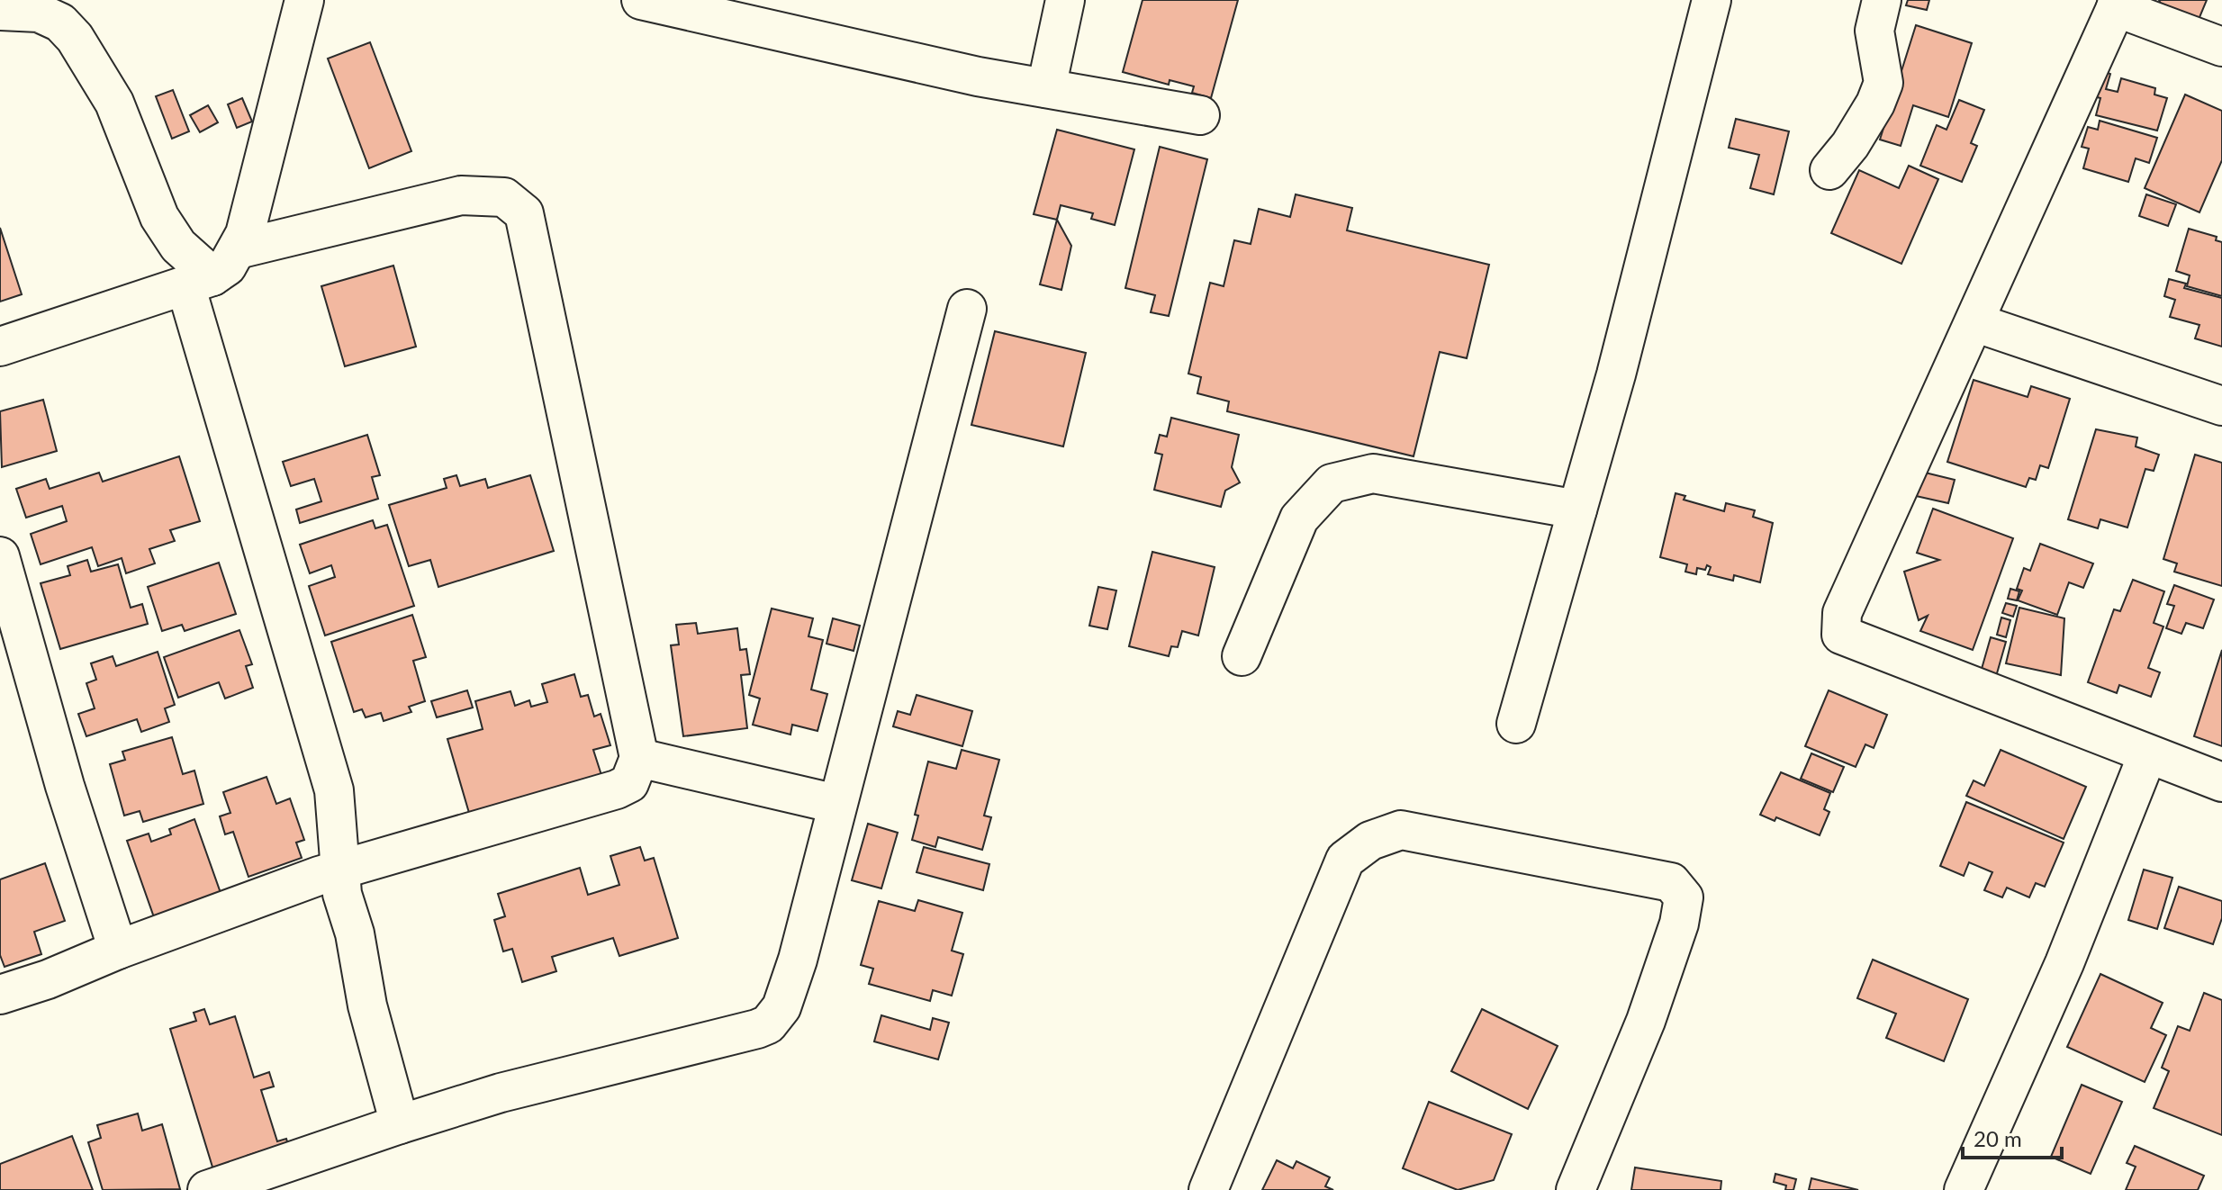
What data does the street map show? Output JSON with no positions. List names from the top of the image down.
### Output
{
  "scale_bar": "20 m"
}
